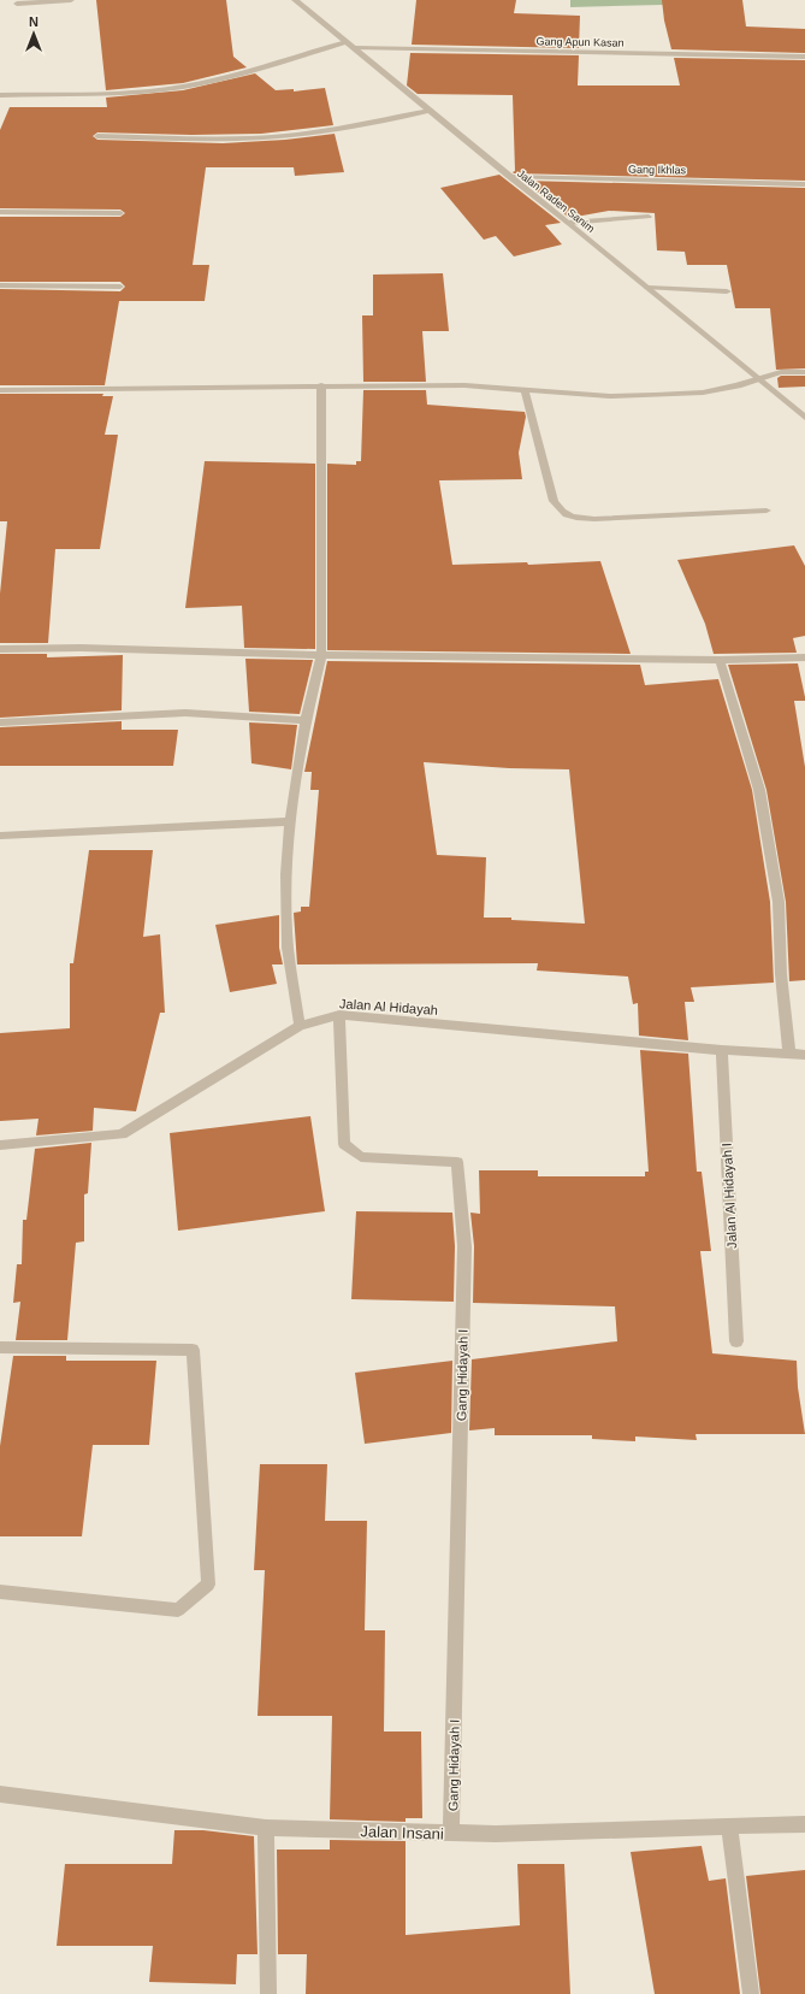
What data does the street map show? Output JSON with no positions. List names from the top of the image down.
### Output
{
  "streets": {
    "street": [
      "Gang Apun Kasan",
      "Gang Ikhlas",
      "Jalan Raden Sanim",
      "Jalan Al Hidayah",
      "Jalan Al Hidayah I",
      "Gang Hidayah I",
      "Jalan Insani"
    ]
  },
  "crossings": [
    ["Gang Apun Kasan", "Jalan Raden Sanim"],
    ["Gang Ikhlas", "Jalan Raden Sanim"],
    ["Jalan Al Hidayah", "Jalan Al Hidayah I"],
    ["Jalan Al Hidayah", "Gang Hidayah I"],
    ["Gang Hidayah I", "Jalan Insani"]
  ],
  "north": "top"
}
